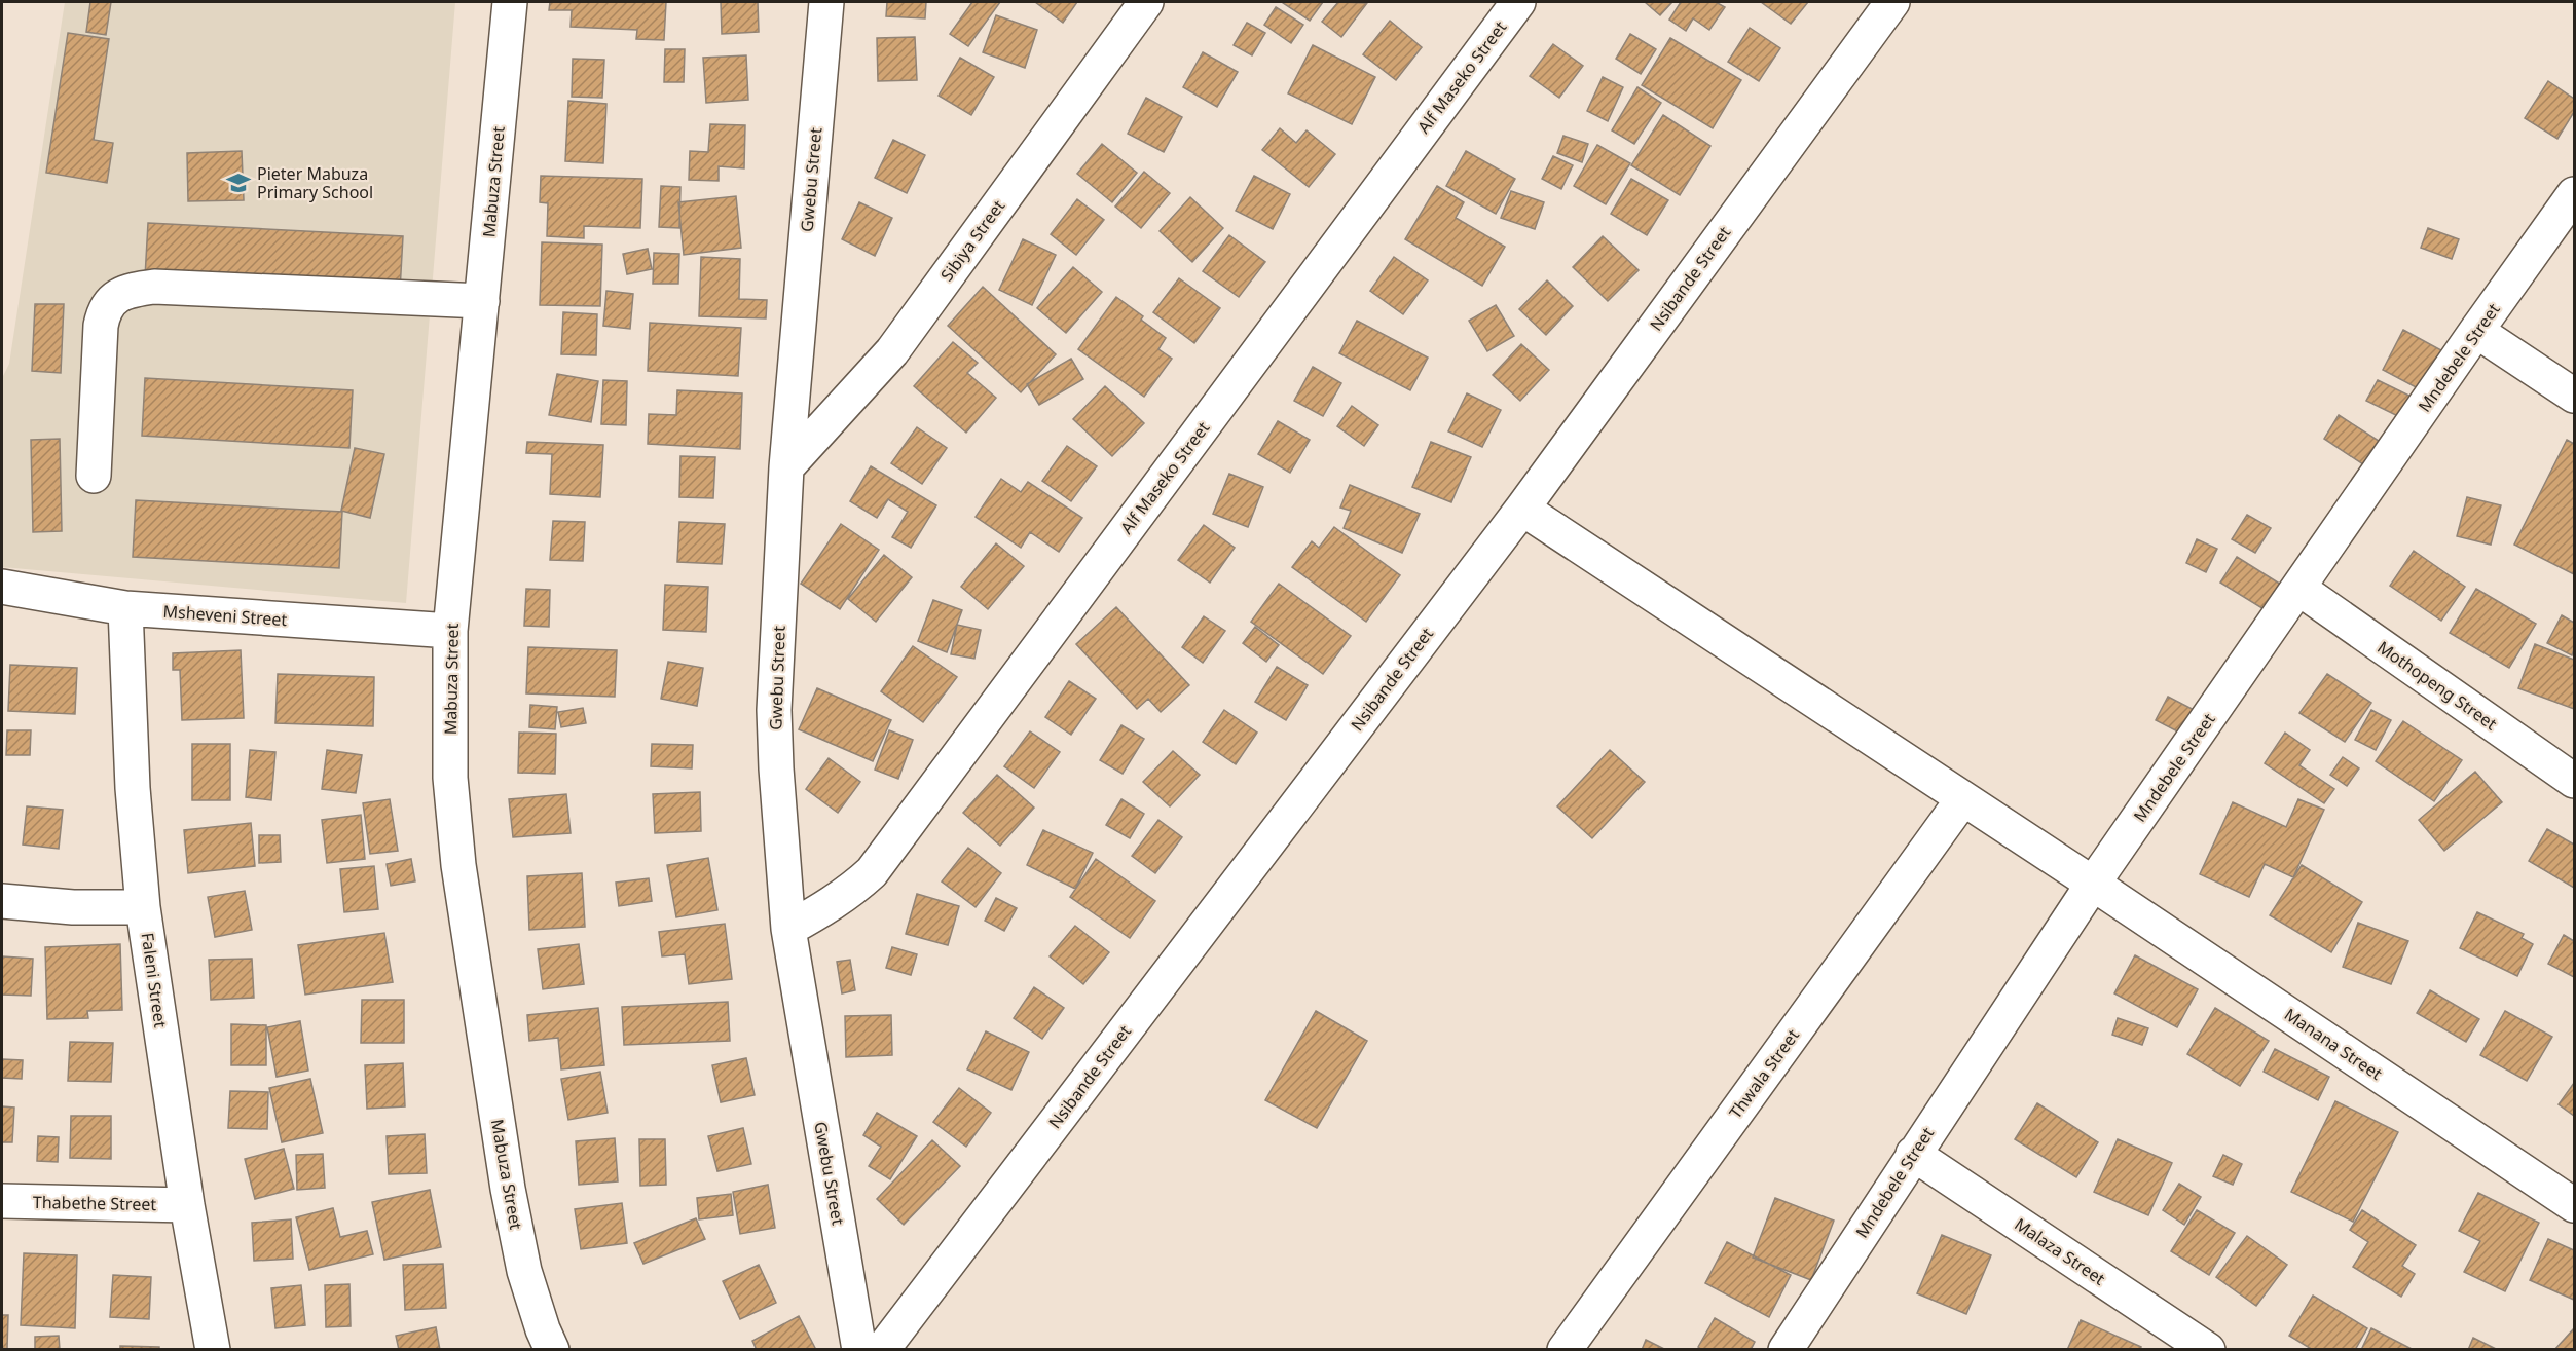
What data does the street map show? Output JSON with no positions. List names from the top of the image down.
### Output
{
  "streets": {
    "street": [
      "Alf Maseko Street",
      "Gwebu Street",
      "Mabuza Street",
      "Sibiya Street",
      "Nsibande Street",
      "Mndebele Street",
      "Msheveni Street",
      "Mothopeng Street",
      "Faleni Street",
      "Manana Street",
      "Thwala Street",
      "Thabethe Street",
      "Malaza Street"
    ]
  },
  "crossings": [
    ["Alf Maseko Street", "Gwebu Street"],
    ["Gwebu Street", "Sibiya Street"],
    ["Mabuza Street", "Msheveni Street"],
    ["Nsibande Street", "Manana Street"],
    ["Mndebele Street", "Mothopeng Street"],
    ["Mndebele Street", "Manana Street"],
    ["Mndebele Street", "Malaza Street"],
    ["Msheveni Street", "Faleni Street"],
    ["Faleni Street", "Thabethe Street"],
    ["Manana Street", "Thwala Street"]
  ],
  "places": {
    "school or university": ["Pieter Mabuza Primary School"]
  }
}
